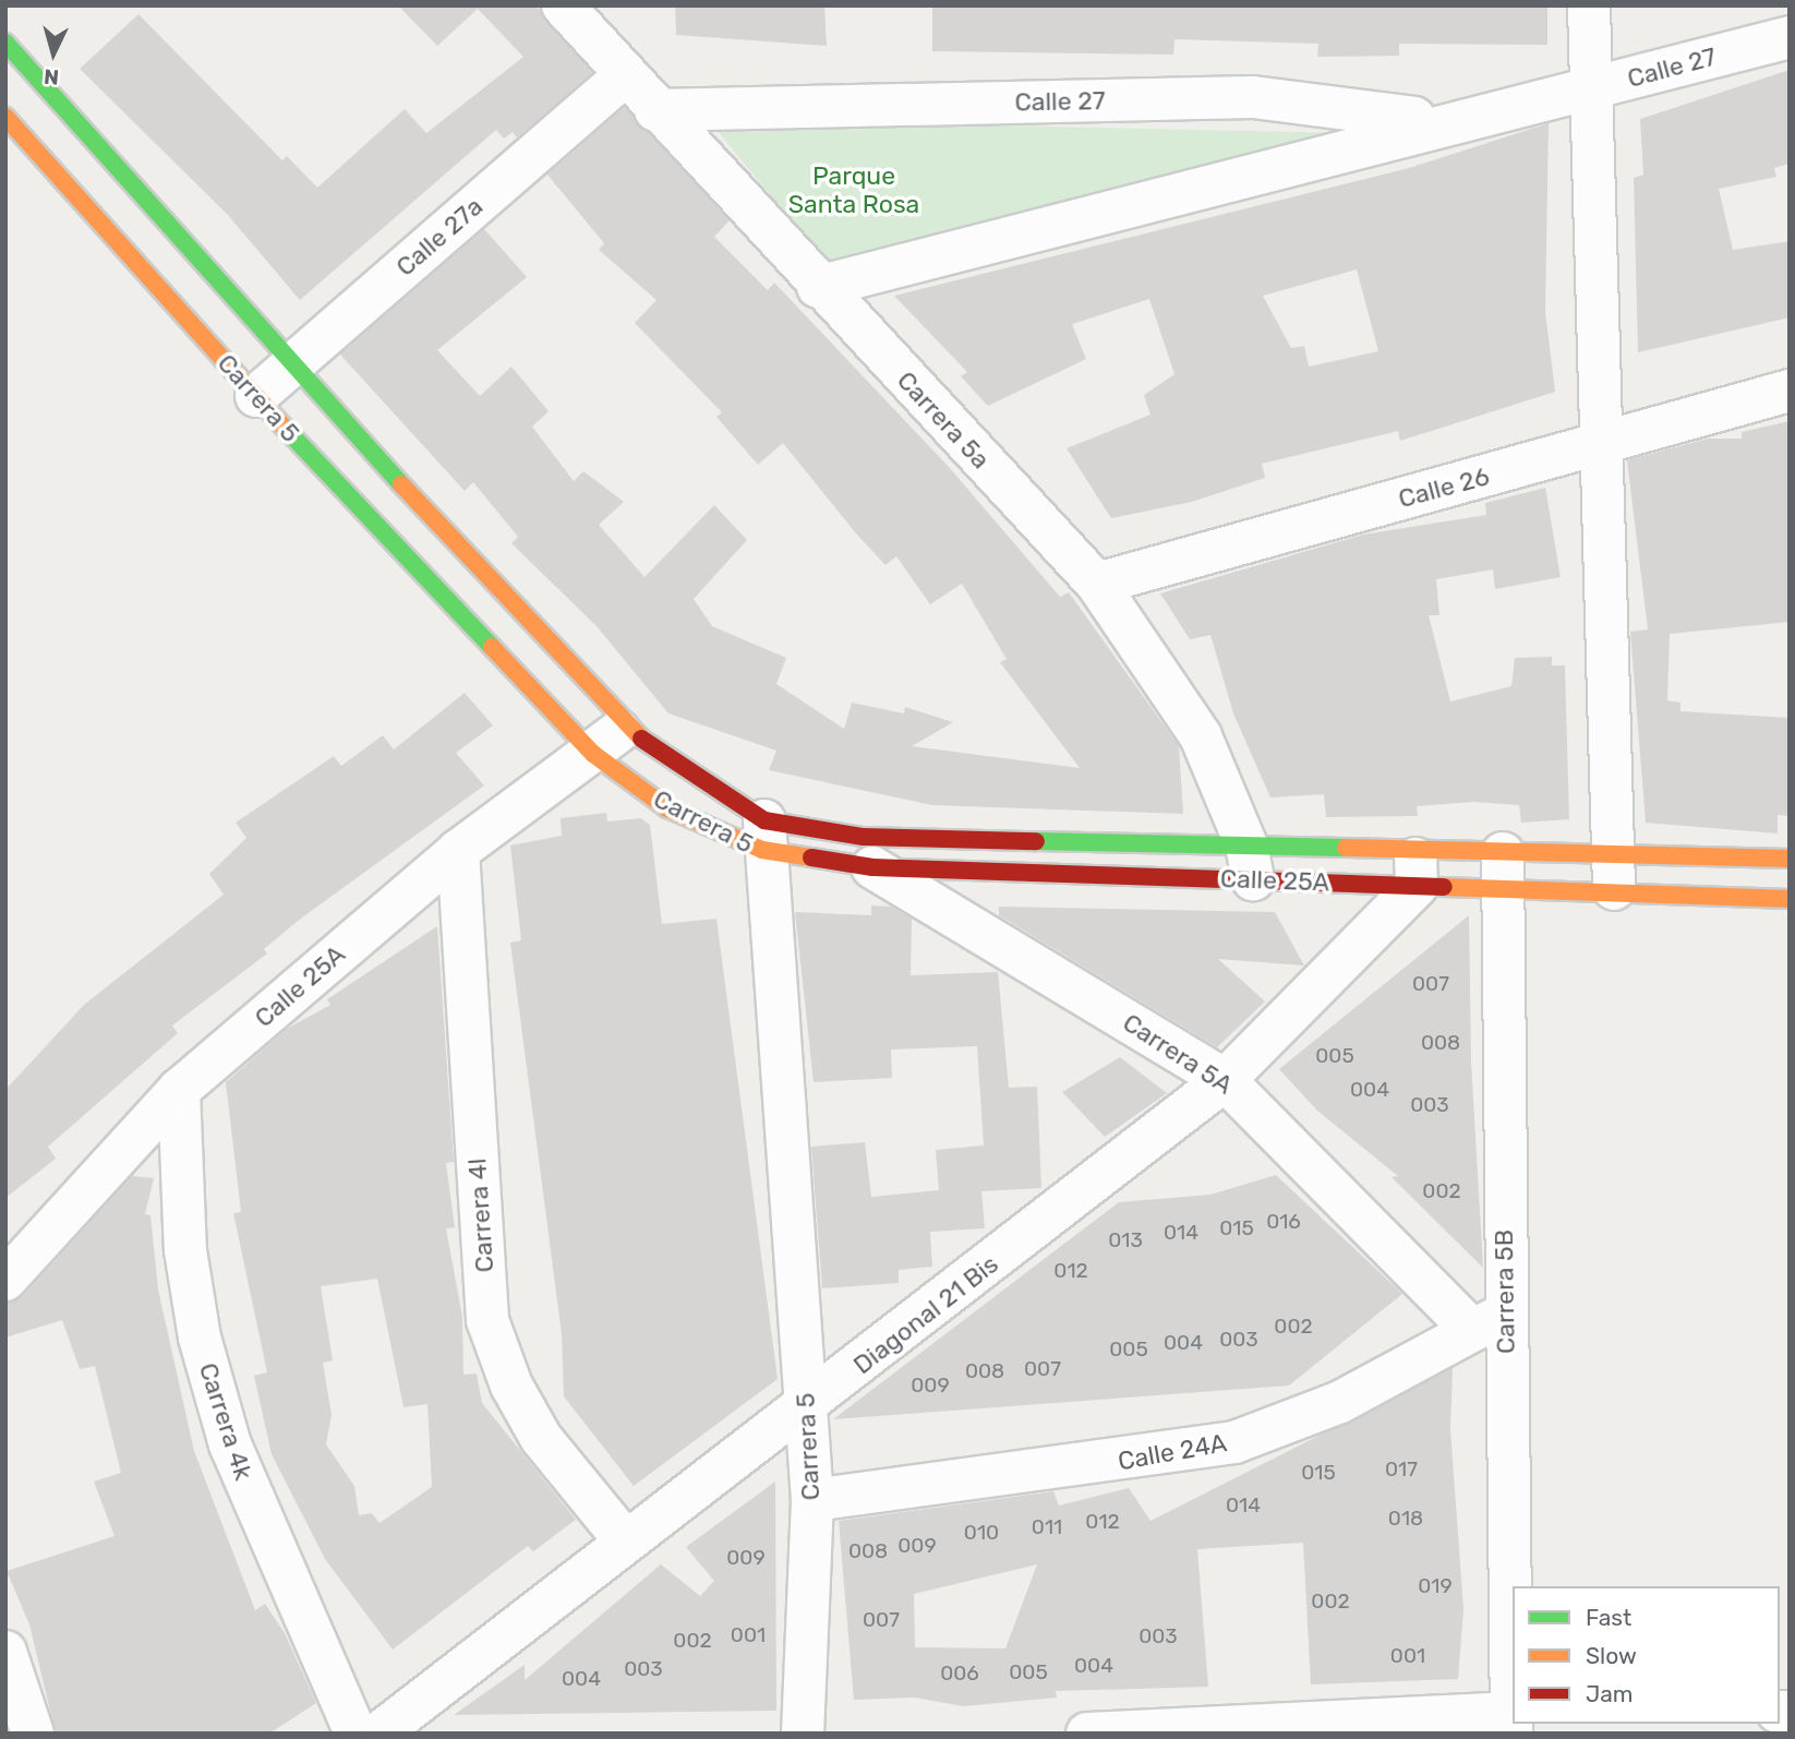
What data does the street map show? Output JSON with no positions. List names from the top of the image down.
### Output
{
  "streets": {
    "street": [
      "Calle 27",
      "Calle 27a",
      "Carrera 5",
      "Carrera 5a",
      "Calle 26",
      "Calle 25A",
      "Carrera 5A",
      "Carrera 4l",
      "Carrera 5B",
      "Diagonal 21 Bis",
      "Carrera 4k",
      "Calle 24A"
    ]
  },
  "crossings": [
    ["Calle 27", "Carrera 5a"],
    ["Calle 27a", "Carrera 5"],
    ["Calle 27a", "Carrera 5a"],
    ["Carrera 5", "Calle 25A"],
    ["Carrera 5", "Diagonal 21 Bis"],
    ["Carrera 5", "Calle 24A"],
    ["Carrera 5a", "Calle 26"],
    ["Carrera 5a", "Calle 25A"],
    ["Calle 25A", "Carrera 5A"],
    ["Calle 25A", "Carrera 4l"],
    ["Calle 25A", "Carrera 5B"],
    ["Calle 25A", "Diagonal 21 Bis"],
    ["Calle 25A", "Carrera 4k"],
    ["Carrera 5A", "Carrera 5B"],
    ["Carrera 5A", "Diagonal 21 Bis"],
    ["Carrera 5A", "Calle 24A"],
    ["Carrera 4l", "Diagonal 21 Bis"],
    ["Carrera 5B", "Calle 24A"]
  ],
  "parks": ["Parque Santa Rosa"],
  "house_numbers": [
    "007",
    "008",
    "005",
    "004",
    "003",
    "002",
    "016",
    "015",
    "014",
    "013",
    "012",
    "002",
    "003",
    "004",
    "005",
    "007",
    "008",
    "009",
    "017",
    "015",
    "014",
    "018",
    "012",
    "011",
    "010",
    "009",
    "008",
    "009",
    "019",
    "002",
    "007",
    "001",
    "003",
    "002",
    "001",
    "004",
    "003",
    "005",
    "006",
    "004"
  ],
  "legend": ["Fast", "Slow", "Jam"],
  "north": "bottom"
}
